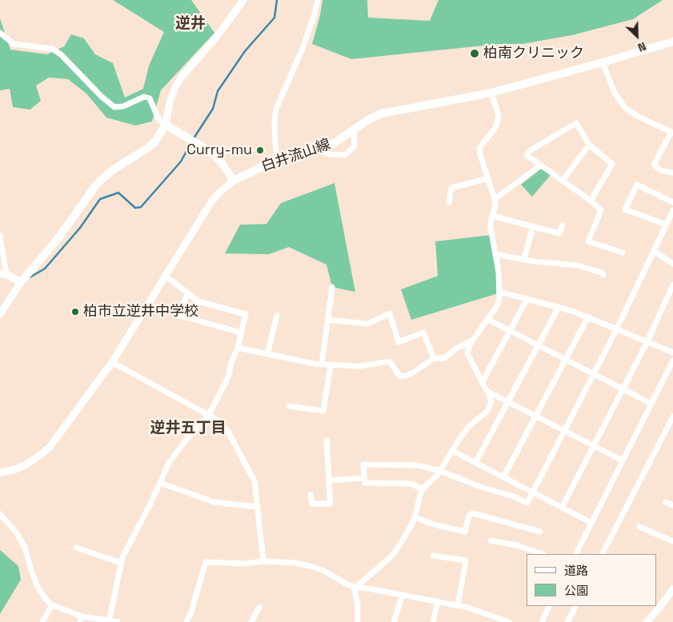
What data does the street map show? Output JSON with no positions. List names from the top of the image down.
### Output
{
  "streets": {
    "main road": ["白井流山線"]
  },
  "districts": ["逆井", "逆井五丁目"],
  "places": ["柏南クリニック", "Curry-mu", "柏市立逆井中学校"],
  "legend": ["道路", "公園"],
  "north": "bottom right"
}
